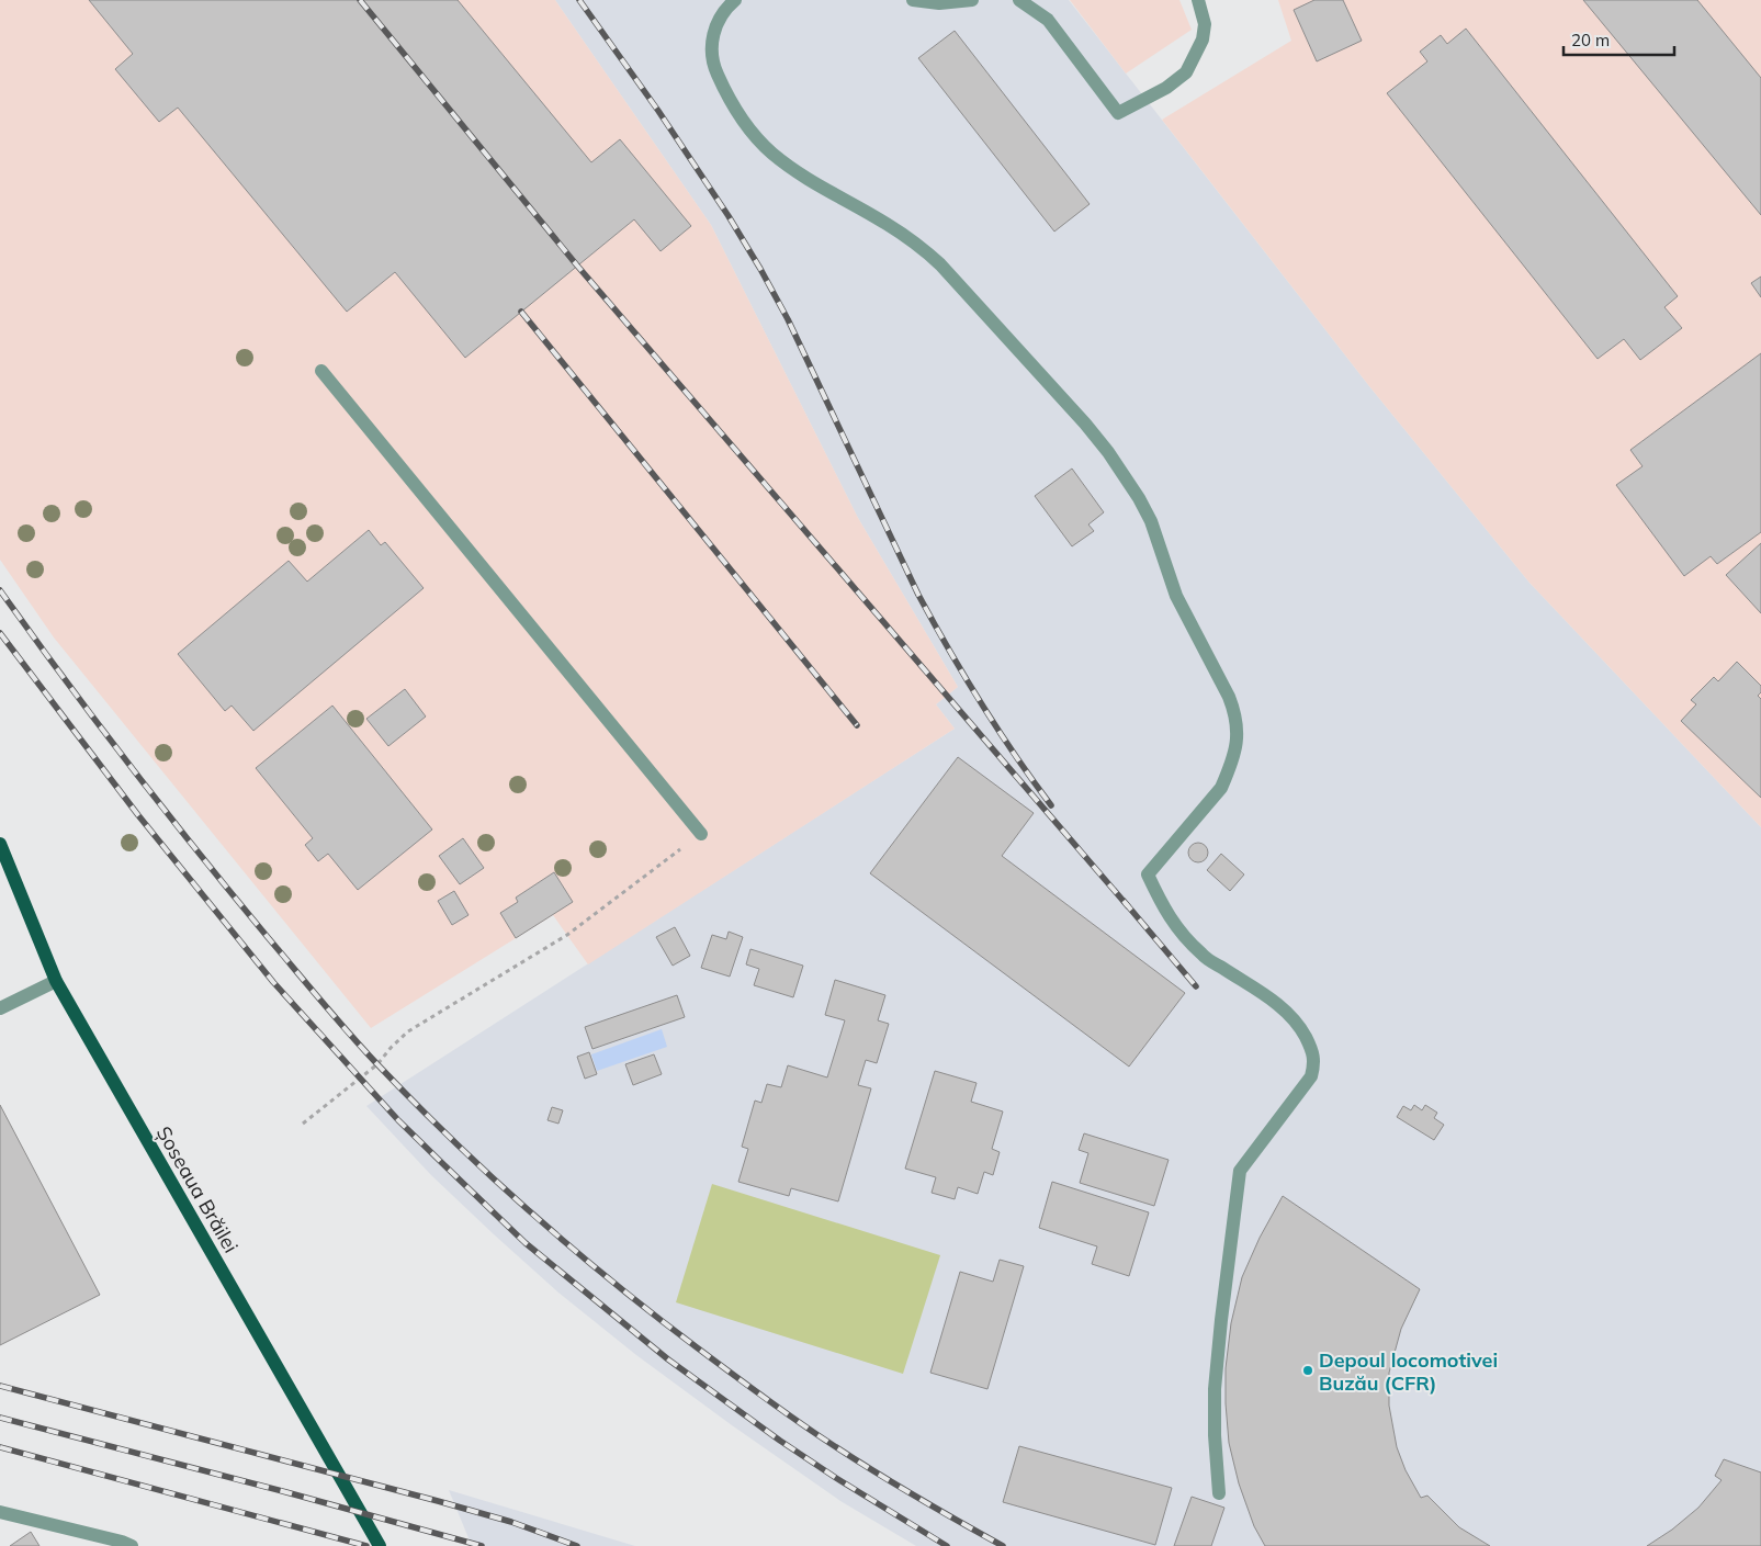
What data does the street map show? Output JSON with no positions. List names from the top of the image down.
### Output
{
  "streets": {
    "main road": ["Șoseaua Brăilei"]
  },
  "places": ["Depoul locomotivei Buzău (CFR)"],
  "scale_bar": "20 m"
}
